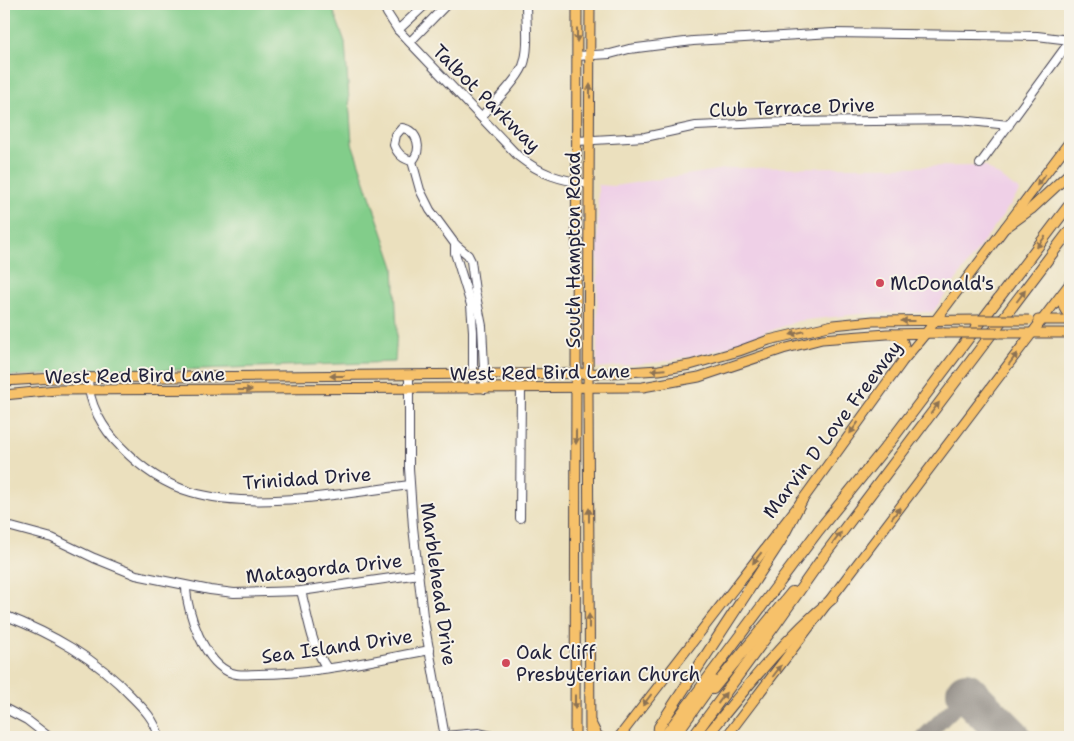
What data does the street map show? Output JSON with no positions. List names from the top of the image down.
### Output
{
  "streets": {
    "main road": ["South Hampton Road", "West Red Bird Lane", "Marvin D Love Freeway"],
    "street": [
      "Talbot Parkway",
      "Club Terrace Drive",
      "Trinidad Drive",
      "Matagorda Drive",
      "Marblehead Drive",
      "Sea Island Drive"
    ]
  },
  "crossings": [
    ["Talbot Parkway", "South Hampton Road"],
    ["Club Terrace Drive", "South Hampton Road"],
    ["South Hampton Road", "West Red Bird Lane"],
    ["West Red Bird Lane", "Marvin D Love Freeway"],
    ["West Red Bird Lane", "Trinidad Drive"],
    ["West Red Bird Lane", "Marblehead Drive"],
    ["Trinidad Drive", "Marblehead Drive"],
    ["Matagorda Drive", "Marblehead Drive"],
    ["Matagorda Drive", "Sea Island Drive"],
    ["Marblehead Drive", "Sea Island Drive"]
  ],
  "one_way": ["Marvin D Love Freeway"],
  "places": ["McDonald's", "Oak Cliff Presbyterian Church"]
}
